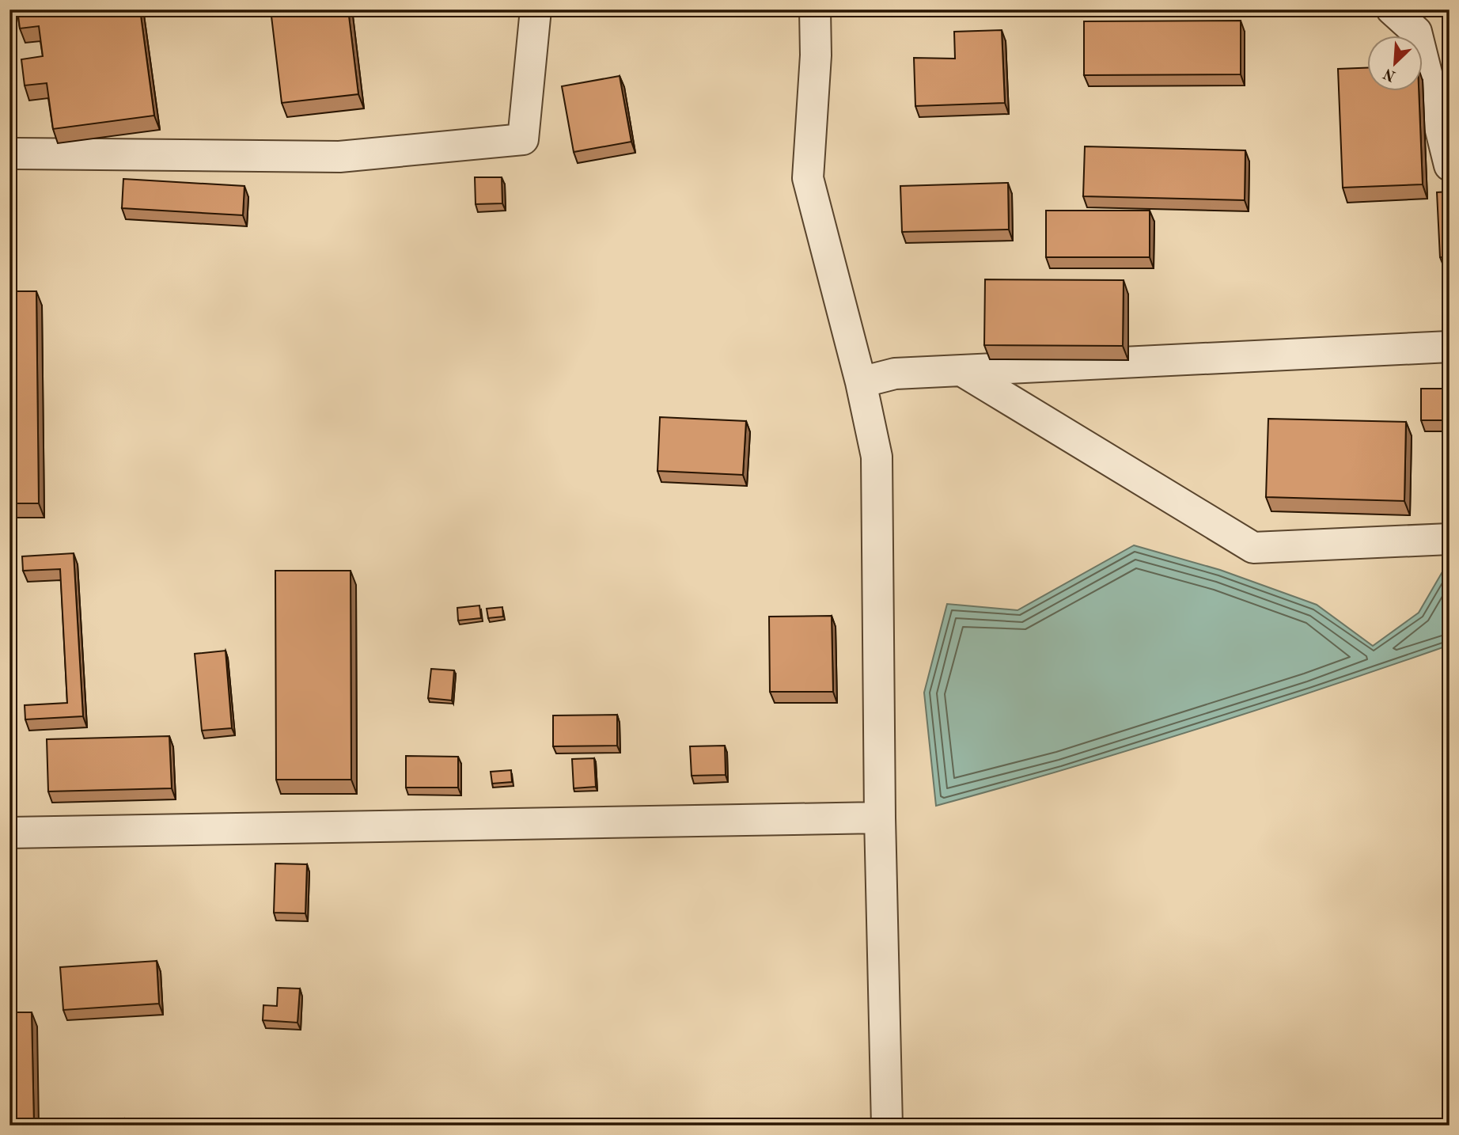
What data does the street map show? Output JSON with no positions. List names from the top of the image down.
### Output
{
  "north": "bottom left"
}
